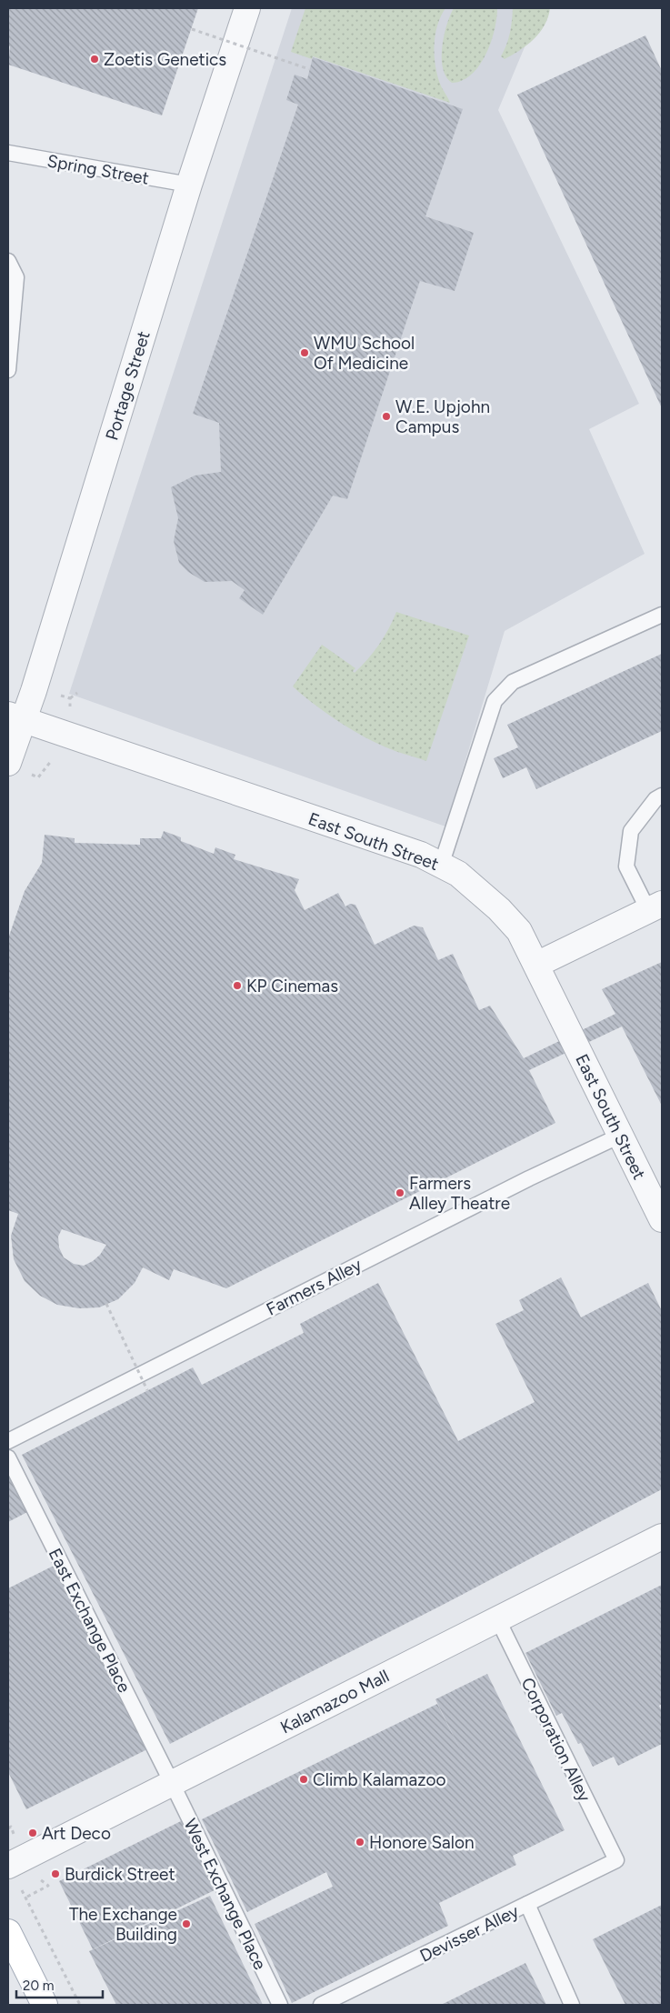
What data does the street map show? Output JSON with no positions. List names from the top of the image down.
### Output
{
  "streets": {
    "street": ["Portage Street", "East South Street", "Kalamazoo Mall"],
    "lane": [
      "Spring Street",
      "Farmers Alley",
      "East Exchange Place",
      "Corporation Alley",
      "West Exchange Place",
      "Devisser Alley"
    ]
  },
  "crossings": [
    ["Spring Street", "Portage Street"],
    ["Portage Street", "East South Street"],
    ["East South Street", "Farmers Alley"],
    ["East Exchange Place", "Kalamazoo Mall"],
    ["East Exchange Place", "West Exchange Place"],
    ["Kalamazoo Mall", "Corporation Alley"],
    ["Kalamazoo Mall", "West Exchange Place"],
    ["Corporation Alley", "Devisser Alley"]
  ],
  "places": [
    "Zoetis Genetics",
    "WMU School Of Medicine",
    "W.E. Upjohn Campus",
    "KP Cinemas",
    "Farmers Alley Theatre",
    "Climb Kalamazoo",
    "Art Deco",
    "Honore Salon",
    "Burdick Street",
    "The Exchange Building"
  ],
  "scale_bar": "20 m"
}
